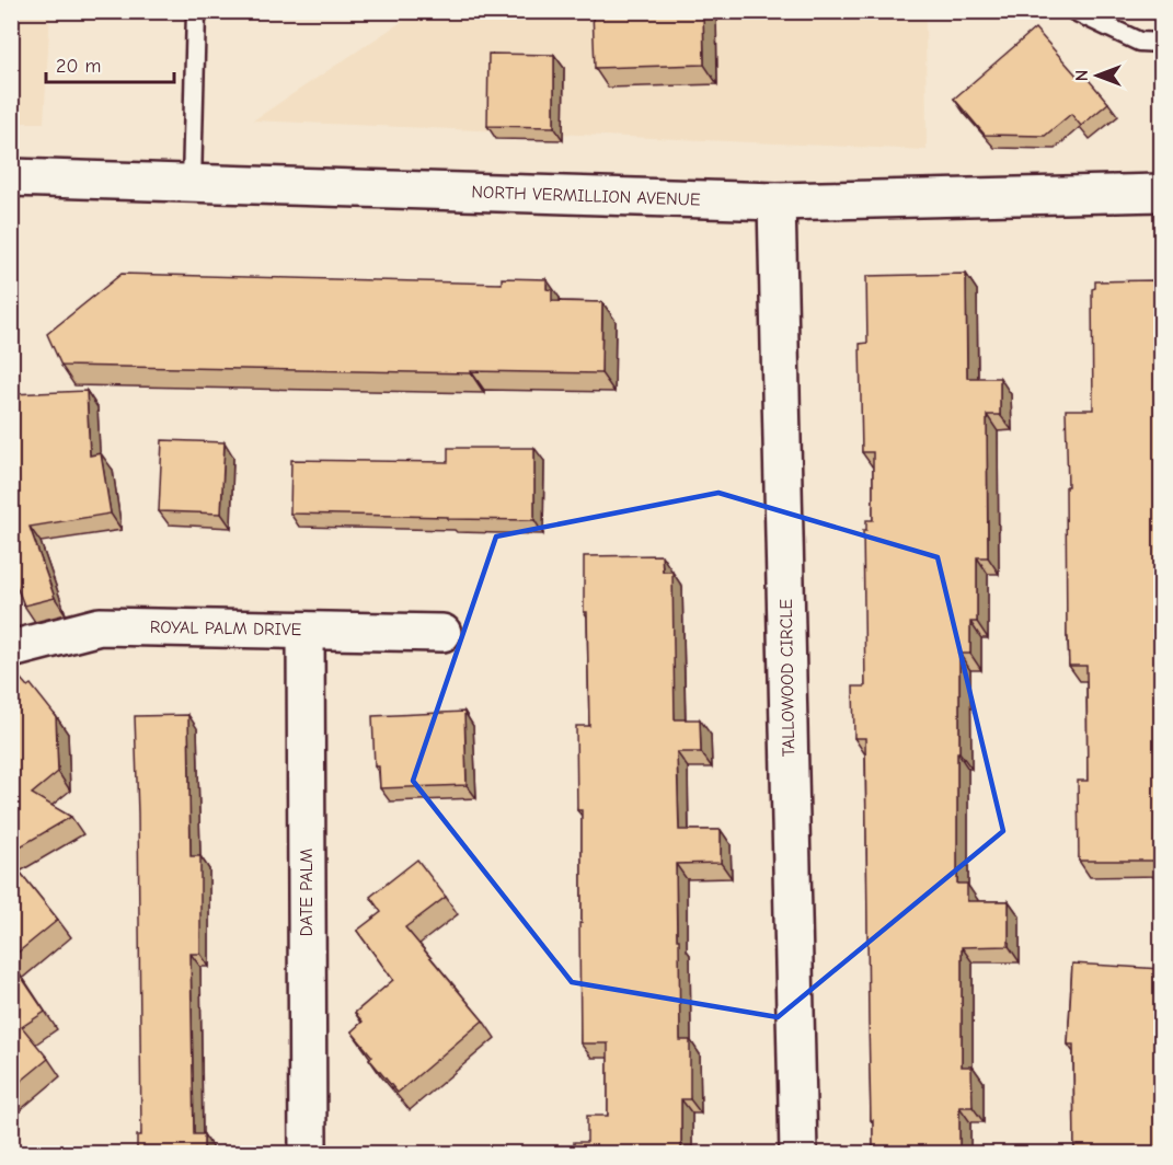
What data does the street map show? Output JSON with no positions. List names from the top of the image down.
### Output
{
  "streets": {
    "street": [
      "NORTH VERMILLION AVENUE",
      "ROYAL PALM DRIVE",
      "TALLOWOOD CIRCLE",
      "DATE PALM"
    ]
  },
  "crossings": [
    ["NORTH VERMILLION AVENUE", "TALLOWOOD CIRCLE"],
    ["ROYAL PALM DRIVE", "DATE PALM"]
  ],
  "scale_bar": "20 m",
  "north": "left"
}
